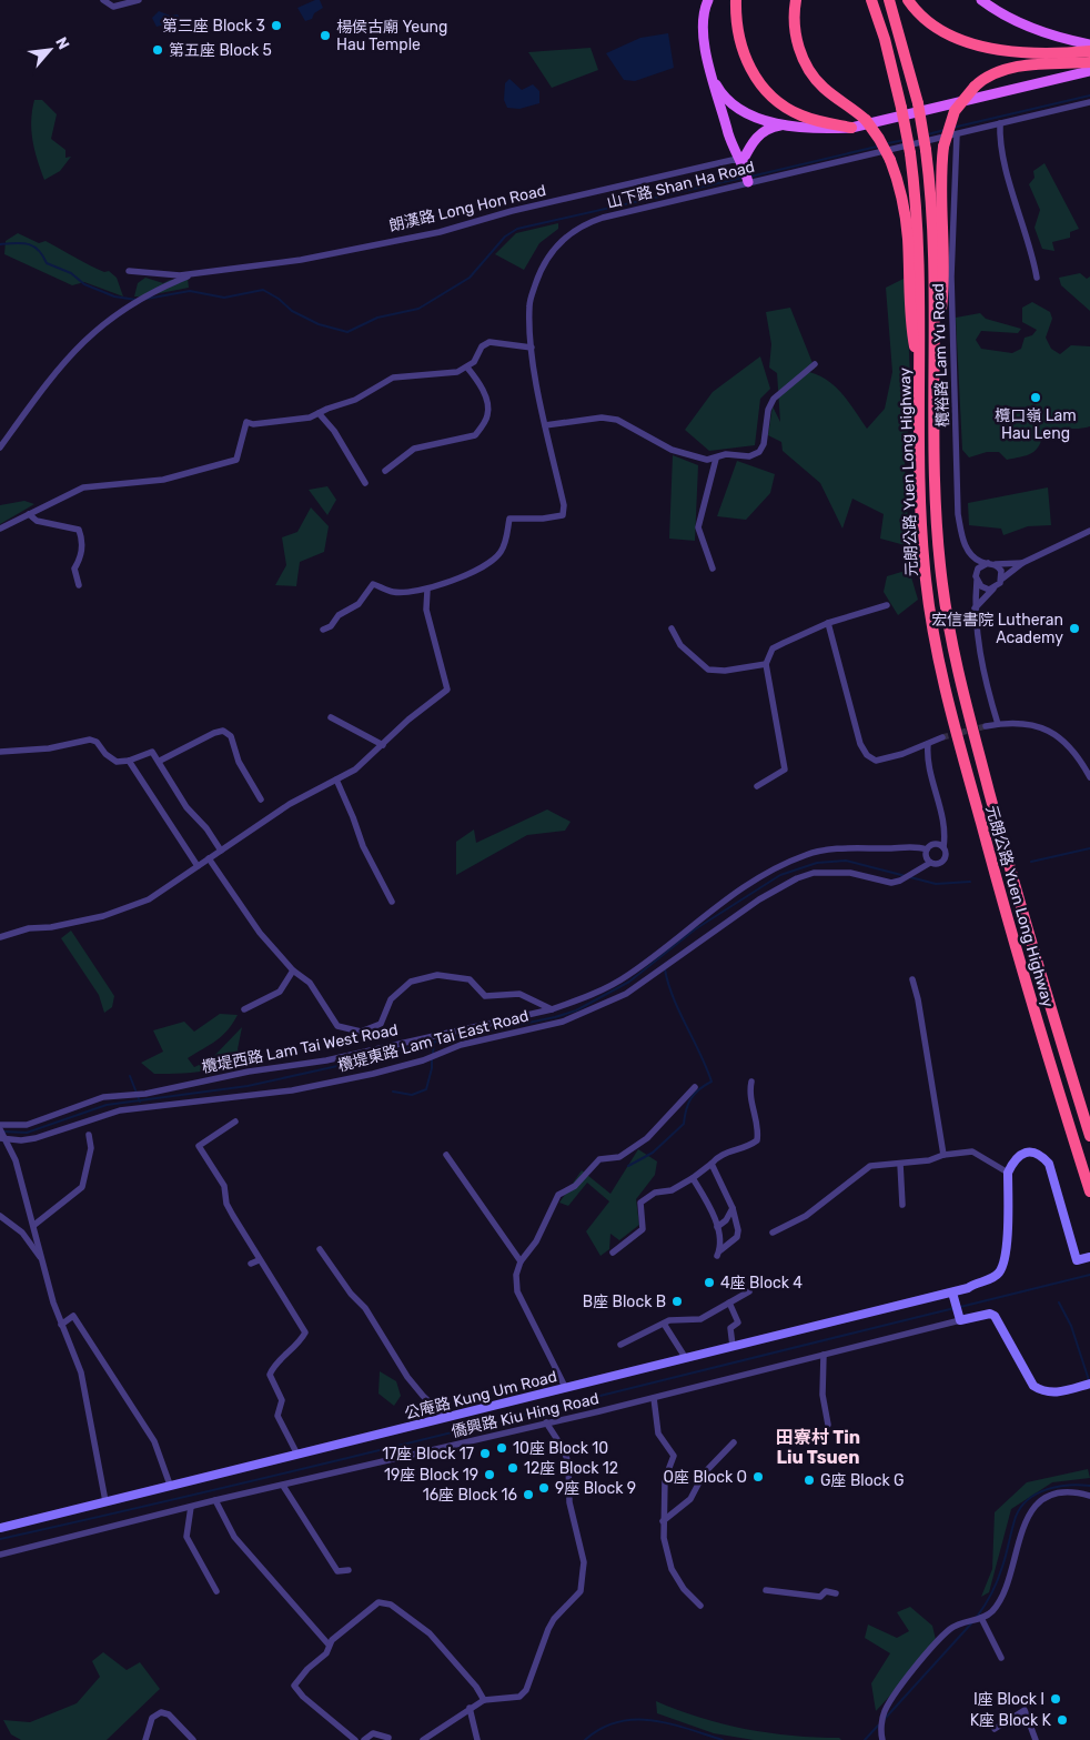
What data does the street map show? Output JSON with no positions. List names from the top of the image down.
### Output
{
  "streets": {
    "highway": ["元朗公路 Yuen Long Highway"],
    "street": [
      "山下路 Shan Ha Road",
      "朗漢路 Long Hon Road",
      "欖裕路 Lam Yu Road",
      "欖堤東路 Lam Tai East Road",
      "欖堤西路 Lam Tai West Road",
      "公庵路 Kung Um Road",
      "僑興路 Kiu Hing Road"
    ]
  },
  "crossings": [
    ["山下路 Shan Ha Road", "欖裕路 Lam Yu Road"],
    ["欖堤東路 Lam Tai East Road", "欖堤西路 Lam Tai West Road"]
  ],
  "districts": ["田寮村 Tin Liu Tsuen"],
  "places": [
    "第三座 Block 3",
    "楊侯古廟 Yeung Hau Temple",
    "第五座 Block 5",
    "欖口嶺 Lam Hau Leng",
    "宏信書院 Lutheran Academy",
    "4座 Block 4",
    "B座 Block B",
    "10座 Block 10",
    "17座 Block 17",
    "12座 Block 12",
    "19座 Block 19",
    "O座 Block O",
    "G座 Block G",
    "9座 Block 9",
    "16座 Block 16",
    "I座 Block I",
    "K座 Block K"
  ],
  "north": "top right"
}
